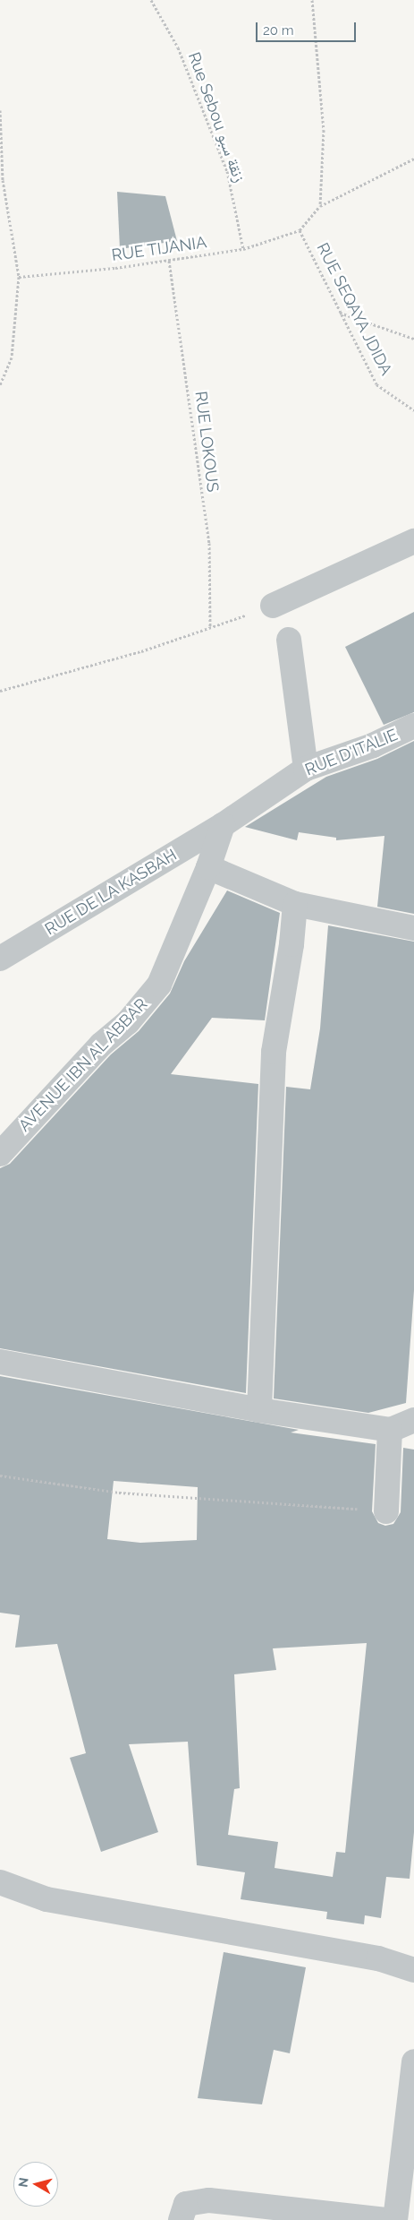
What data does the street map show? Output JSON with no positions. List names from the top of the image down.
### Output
{
  "streets": {
    "street": ["RUE D'ITALIE", "RUE DE LA KASBAH", "AVENUE IBN AL ABBAR"],
    "path": [
      "Rue Sebou زنقة سبو",
      "RUE TIJANIA",
      "RUE SEQAYA JDIDA",
      "RUE LOKOUS"
    ]
  },
  "crossings": [
    ["Rue Sebou زنقة سبو", "RUE TIJANIA"],
    ["RUE TIJANIA", "RUE SEQAYA JDIDA"],
    ["RUE TIJANIA", "RUE LOKOUS"],
    ["RUE D'ITALIE", "RUE DE LA KASBAH"],
    ["RUE D'ITALIE", "AVENUE IBN AL ABBAR"],
    ["RUE DE LA KASBAH", "AVENUE IBN AL ABBAR"]
  ],
  "scale_bar": "20 m",
  "north": "left"
}
